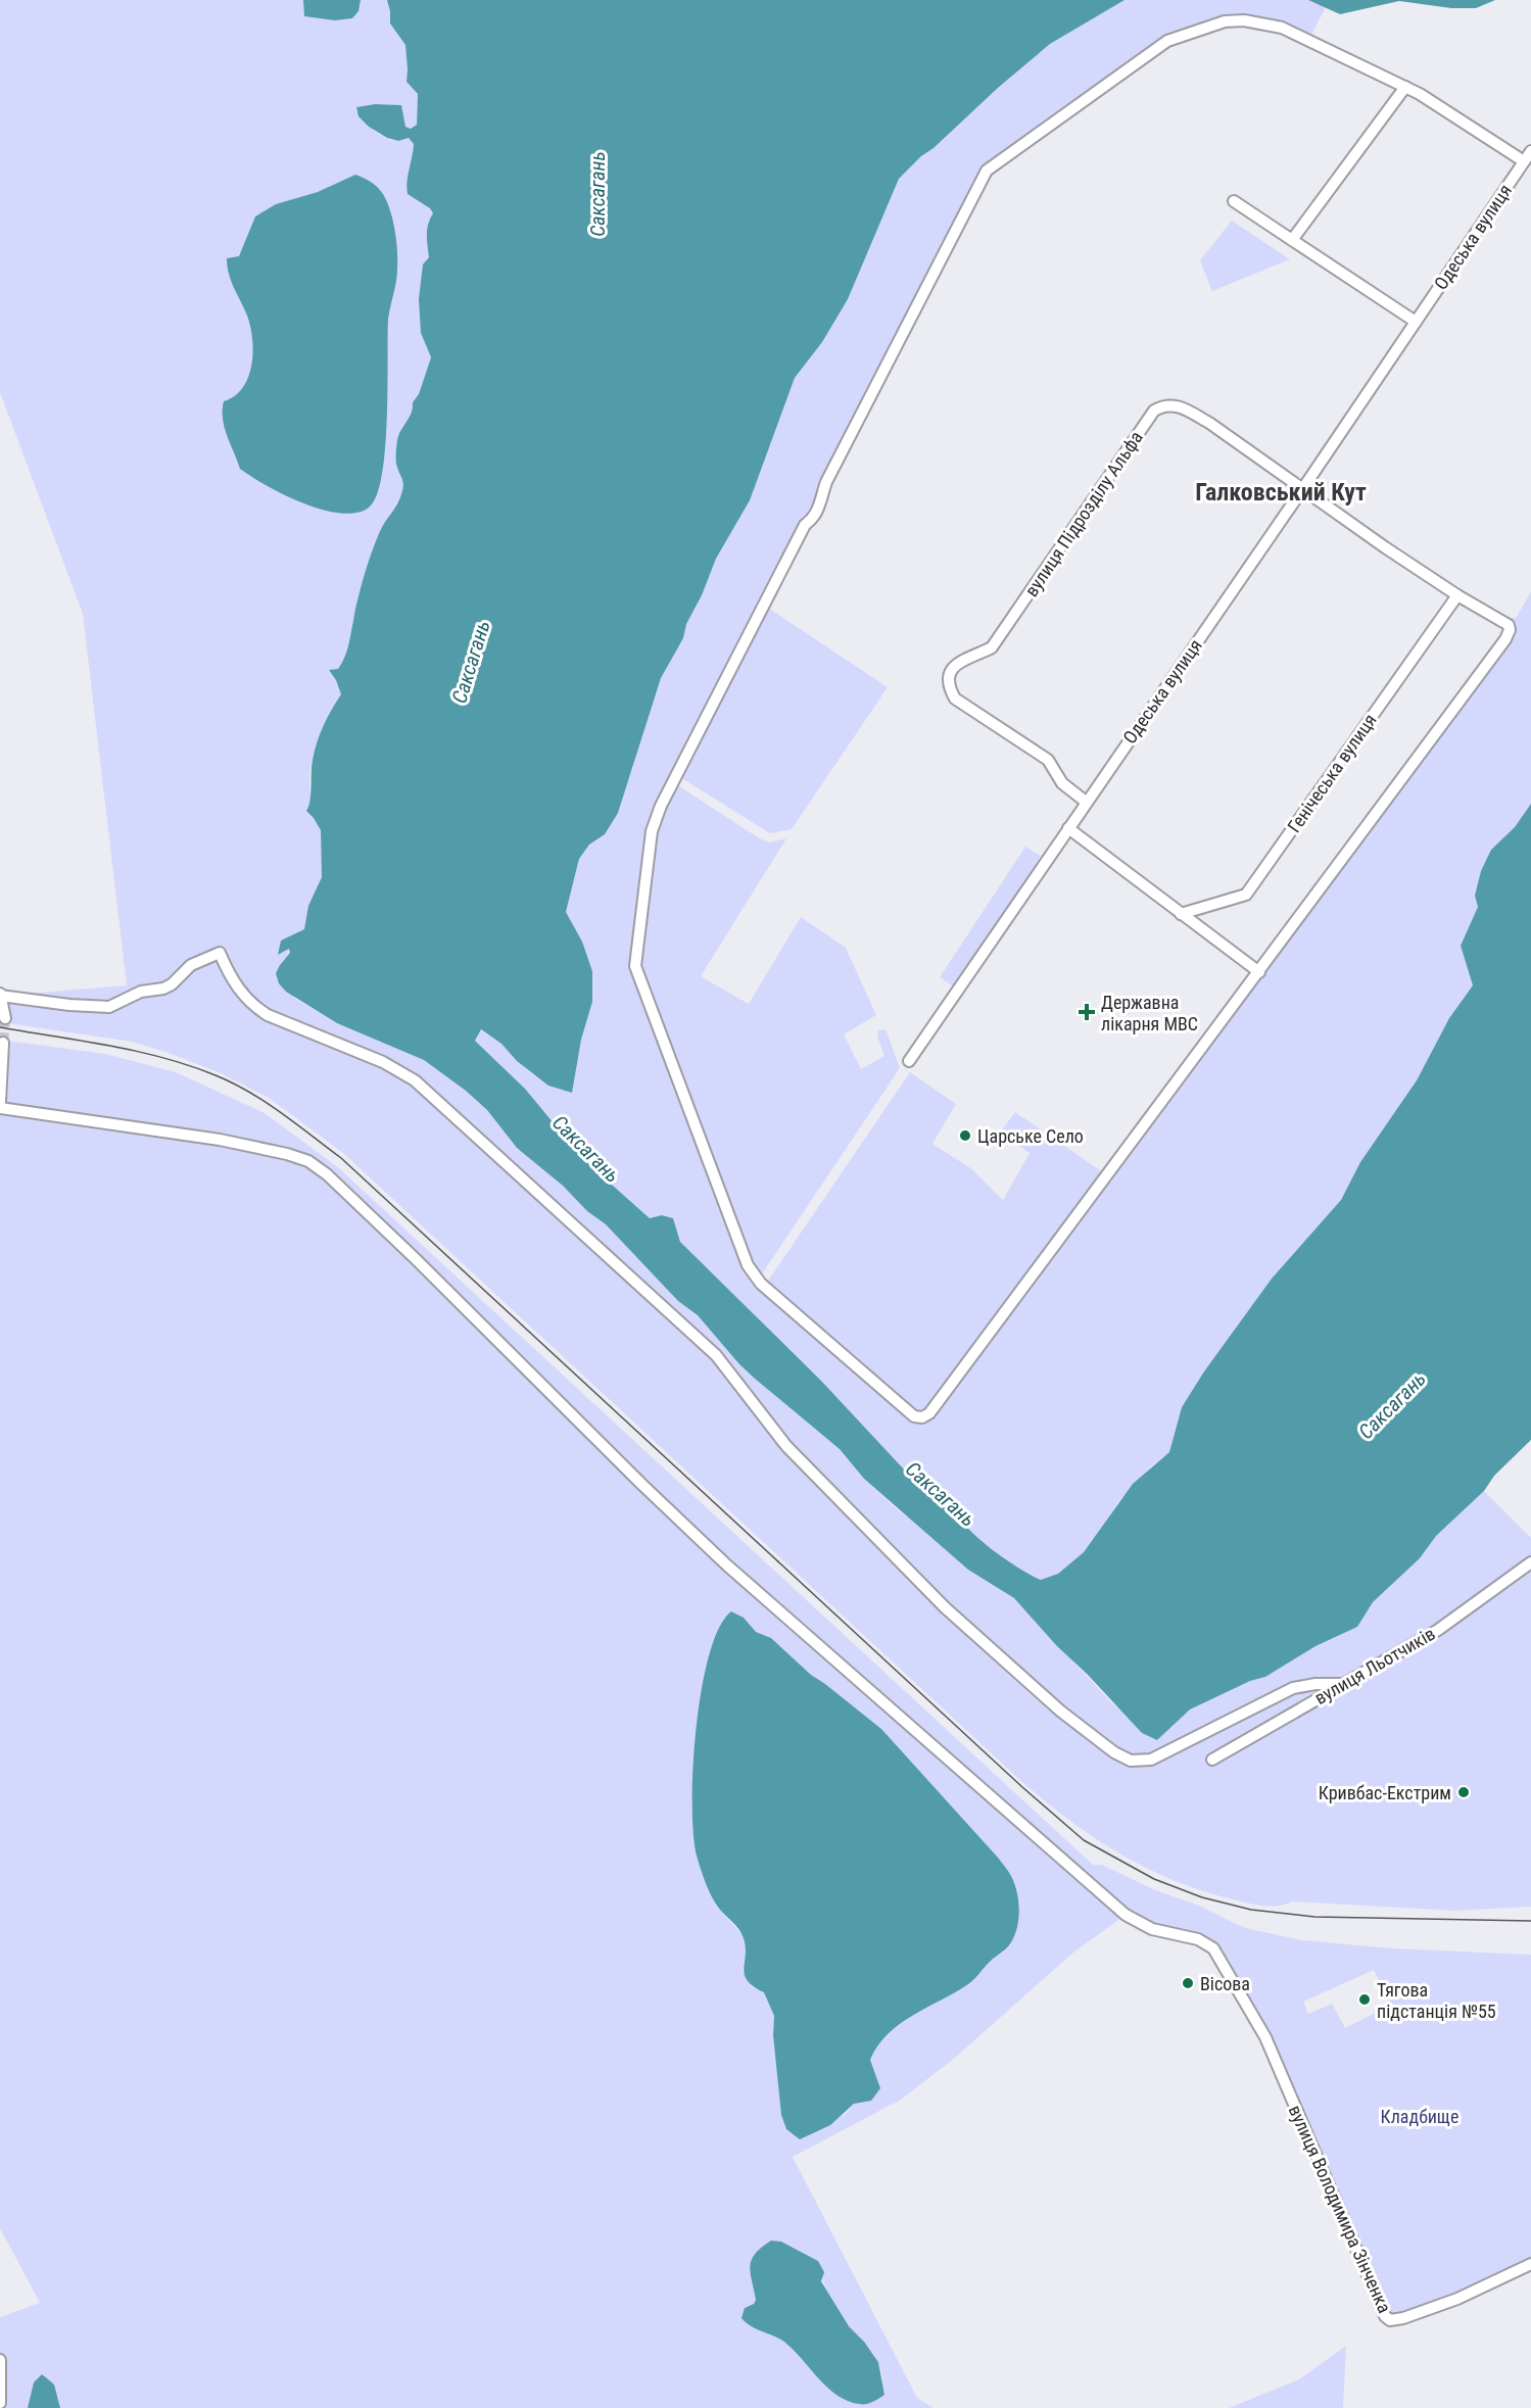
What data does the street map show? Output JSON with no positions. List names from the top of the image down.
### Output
{
  "streets": {
    "street": [
      "Одеська вулиця",
      "вулиця Підрозділу Альфа",
      "Генічеська вулиця",
      "вулиця Льотчиків",
      "вулиця Володимира Зінченка"
    ]
  },
  "crossings": [
    ["Одеська вулиця", "вулиця Підрозділу Альфа"],
    ["вулиця Підрозділу Альфа", "Генічеська вулиця"]
  ],
  "districts": ["Галковський Кут"],
  "water": ["Саксагань"],
  "parks": ["Кладбище"],
  "places": {
    "health": ["Державна лікарня МВС"],
    "other": [
      "Царське Село",
      "Кривбас-Екстрим",
      "Вісова",
      "Тягова підстанція №55"
    ]
  }
}
